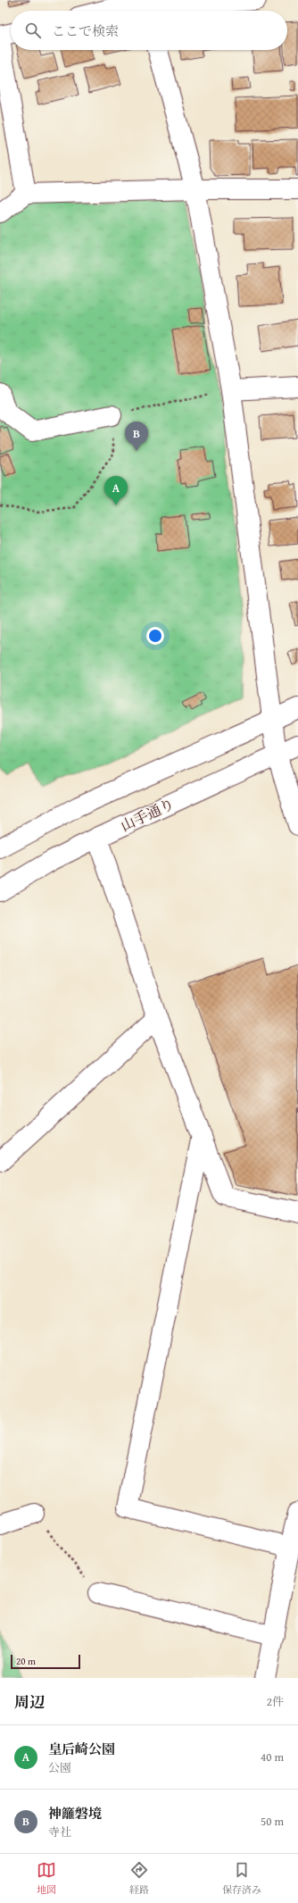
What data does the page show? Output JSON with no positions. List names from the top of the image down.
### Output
{
  "streets": {
    "street": ["山手通り"]
  },
  "scale_bar": "20 m",
  "page": {
    "search": "ここで検索",
    "pins": ["B", "A"],
    "scale": "20 m",
    "heading": ["周辺", "2件"],
    "list": [
      {
        "mark": "A",
        "name": "皇后崎公園",
        "note": "公園",
        "value": "40 m"
      },
      {
        "mark": "B",
        "name": "神籬磐境",
        "note": "寺社",
        "value": "50 m"
      }
    ],
    "nav": ["地図", "経路", "保存済み"]
  }
}
